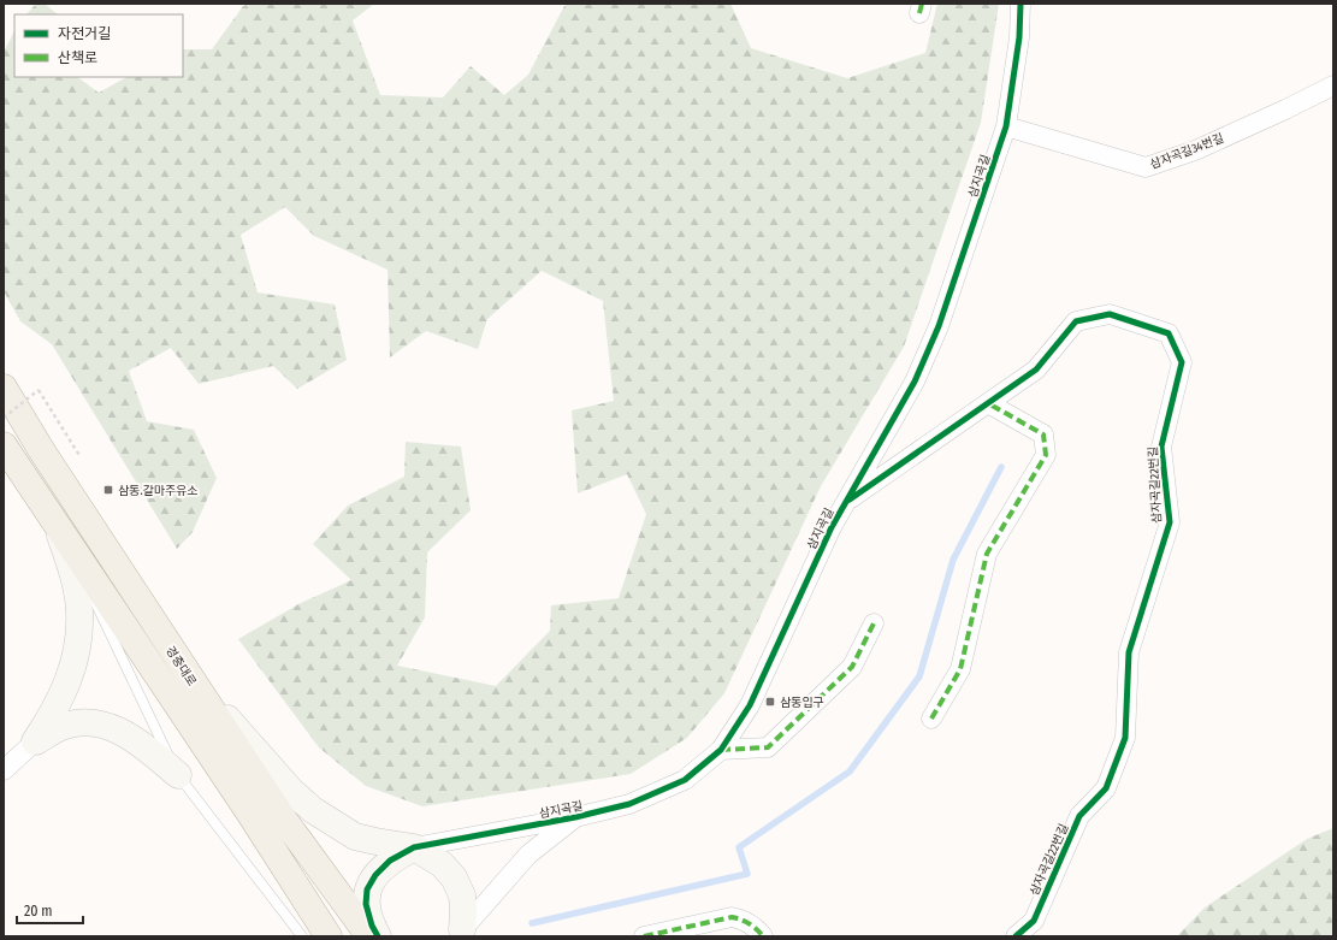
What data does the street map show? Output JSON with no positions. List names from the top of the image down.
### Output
{
  "streets": {
    "main road": ["경충대로"],
    "street": ["삼자곡길34번길", "삼지곡길", "삼자곡길22번길"]
  },
  "crossings": [
    ["삼자곡길34번길", "삼지곡길"],
    ["삼지곡길", "삼자곡길22번길"]
  ],
  "places": {
    "transit": ["삼동.갈마주유소", "삼동입구"]
  },
  "legend": ["자전거길", "산책로"],
  "scale_bar": "20 m"
}
